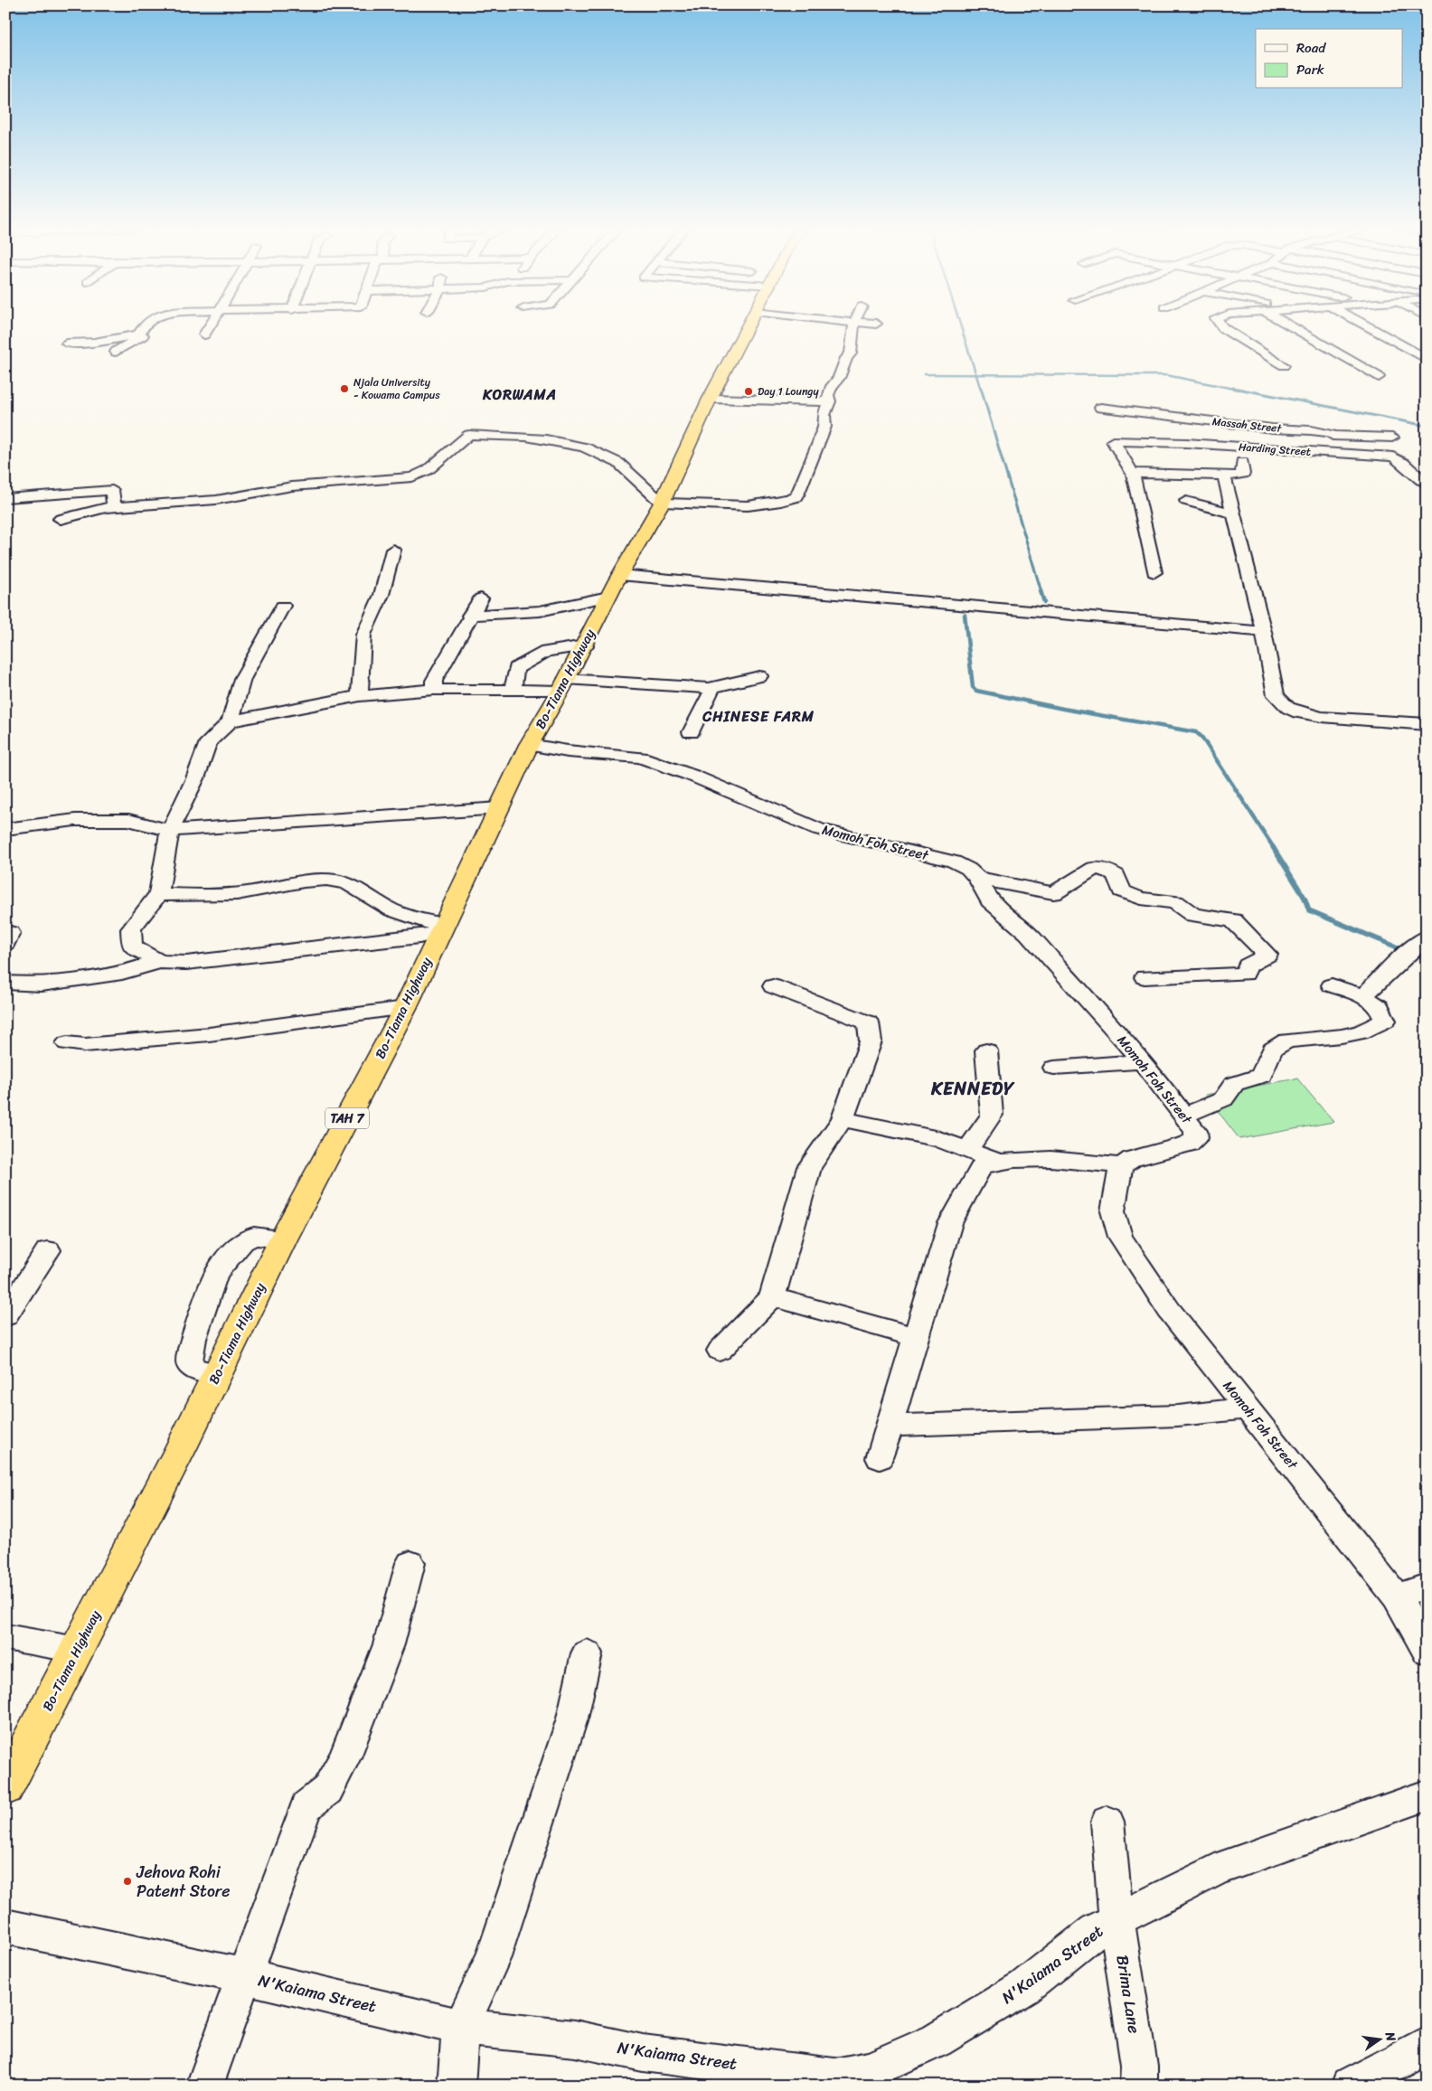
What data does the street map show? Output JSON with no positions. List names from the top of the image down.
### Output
{
  "streets": {
    "highway": ["Bo-Tiama Highway", "TAH 7"],
    "street": [
      "Massah Street",
      "Harding Street",
      "Momoh Foh Street",
      "N'Kaiama Street",
      "Brima Lane"
    ]
  },
  "crossings": [
    ["Bo-Tiama Highway", "Momoh Foh Street"],
    ["N'Kaiama Street", "Brima Lane"]
  ],
  "districts": ["KORWAMA", "CHINESE FARM", "KENNEDY"],
  "places": ["Njala University - Kowama Campus", "Day 1 Loungy", "Jehova Rohi Patent Store"],
  "legend": ["Road", "Park"],
  "north": "right"
}
